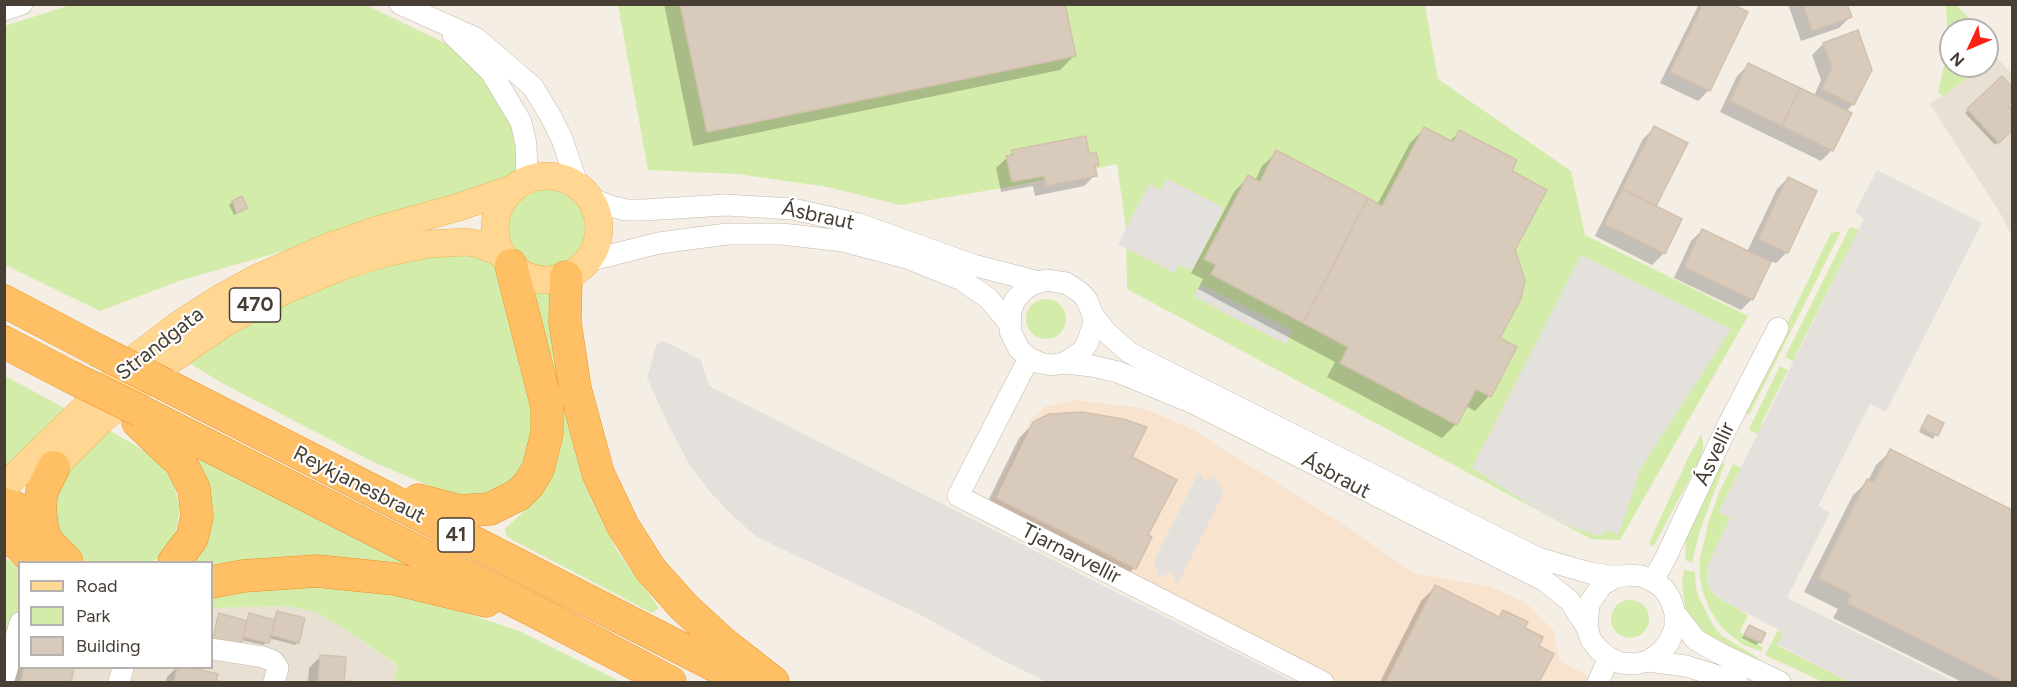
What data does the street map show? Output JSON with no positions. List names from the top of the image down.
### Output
{
  "streets": {
    "highway": ["Reykjanesbraut", "41"],
    "main road": ["470", "Strandgata"],
    "street": ["Ásbraut", "Ásvellir", "Tjarnarvellir"]
  },
  "crossings": [
    ["Ásbraut", "470"],
    ["Ásbraut", "Strandgata"],
    ["Ásbraut", "Ásvellir"],
    ["Ásbraut", "Tjarnarvellir"],
    ["470", "Strandgata"]
  ],
  "legend": ["Road", "Park", "Building"],
  "north": "bottom left"
}
